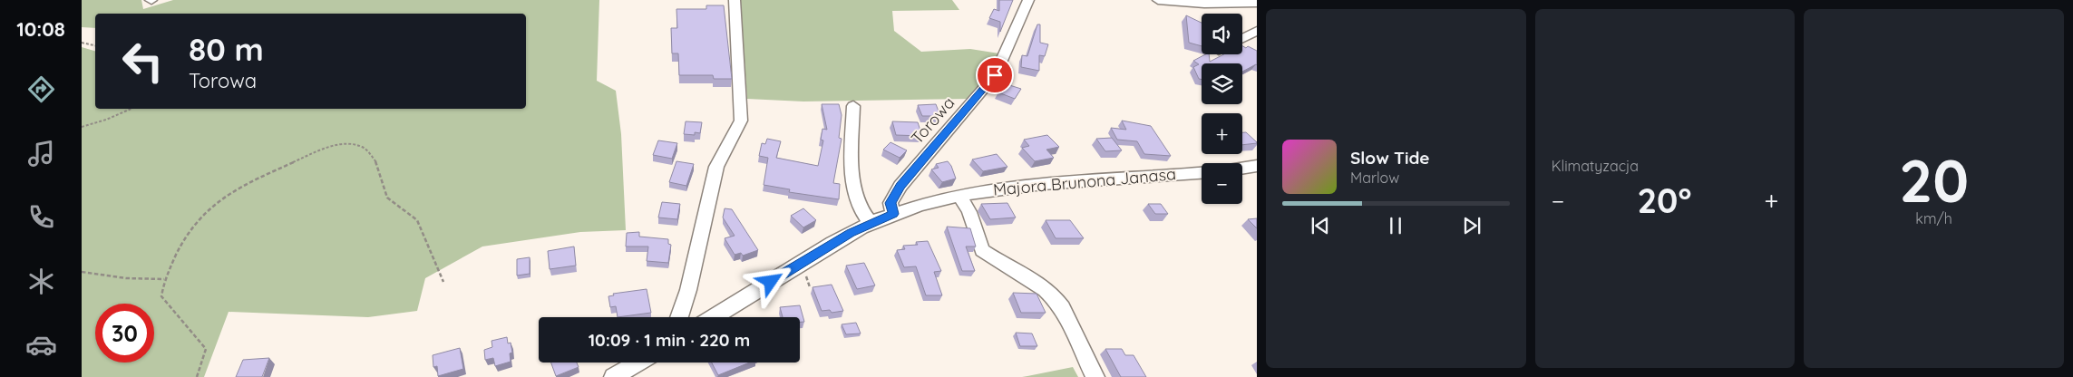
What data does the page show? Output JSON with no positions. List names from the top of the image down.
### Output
{
  "streets": {
    "street": ["Torowa", "Majora Brunona Janasa"]
  },
  "crossings": [
    ["Torowa", "Majora Brunona Janasa"]
  ],
  "page": {
    "tabs": "10:08",
    "tile": [
      "Klimatyzacja",
      ["20", "km/h"]
    ],
    "map_buttons": ["+", "−"],
    "turn": ["80 m", "Torowa"],
    "song": ["Slow Tide", "Marlow"],
    "heat": ["−", "20°", "+"],
    "limit": "30",
    "trip": "10:09 · 1 min · 220 m"
  }
}
